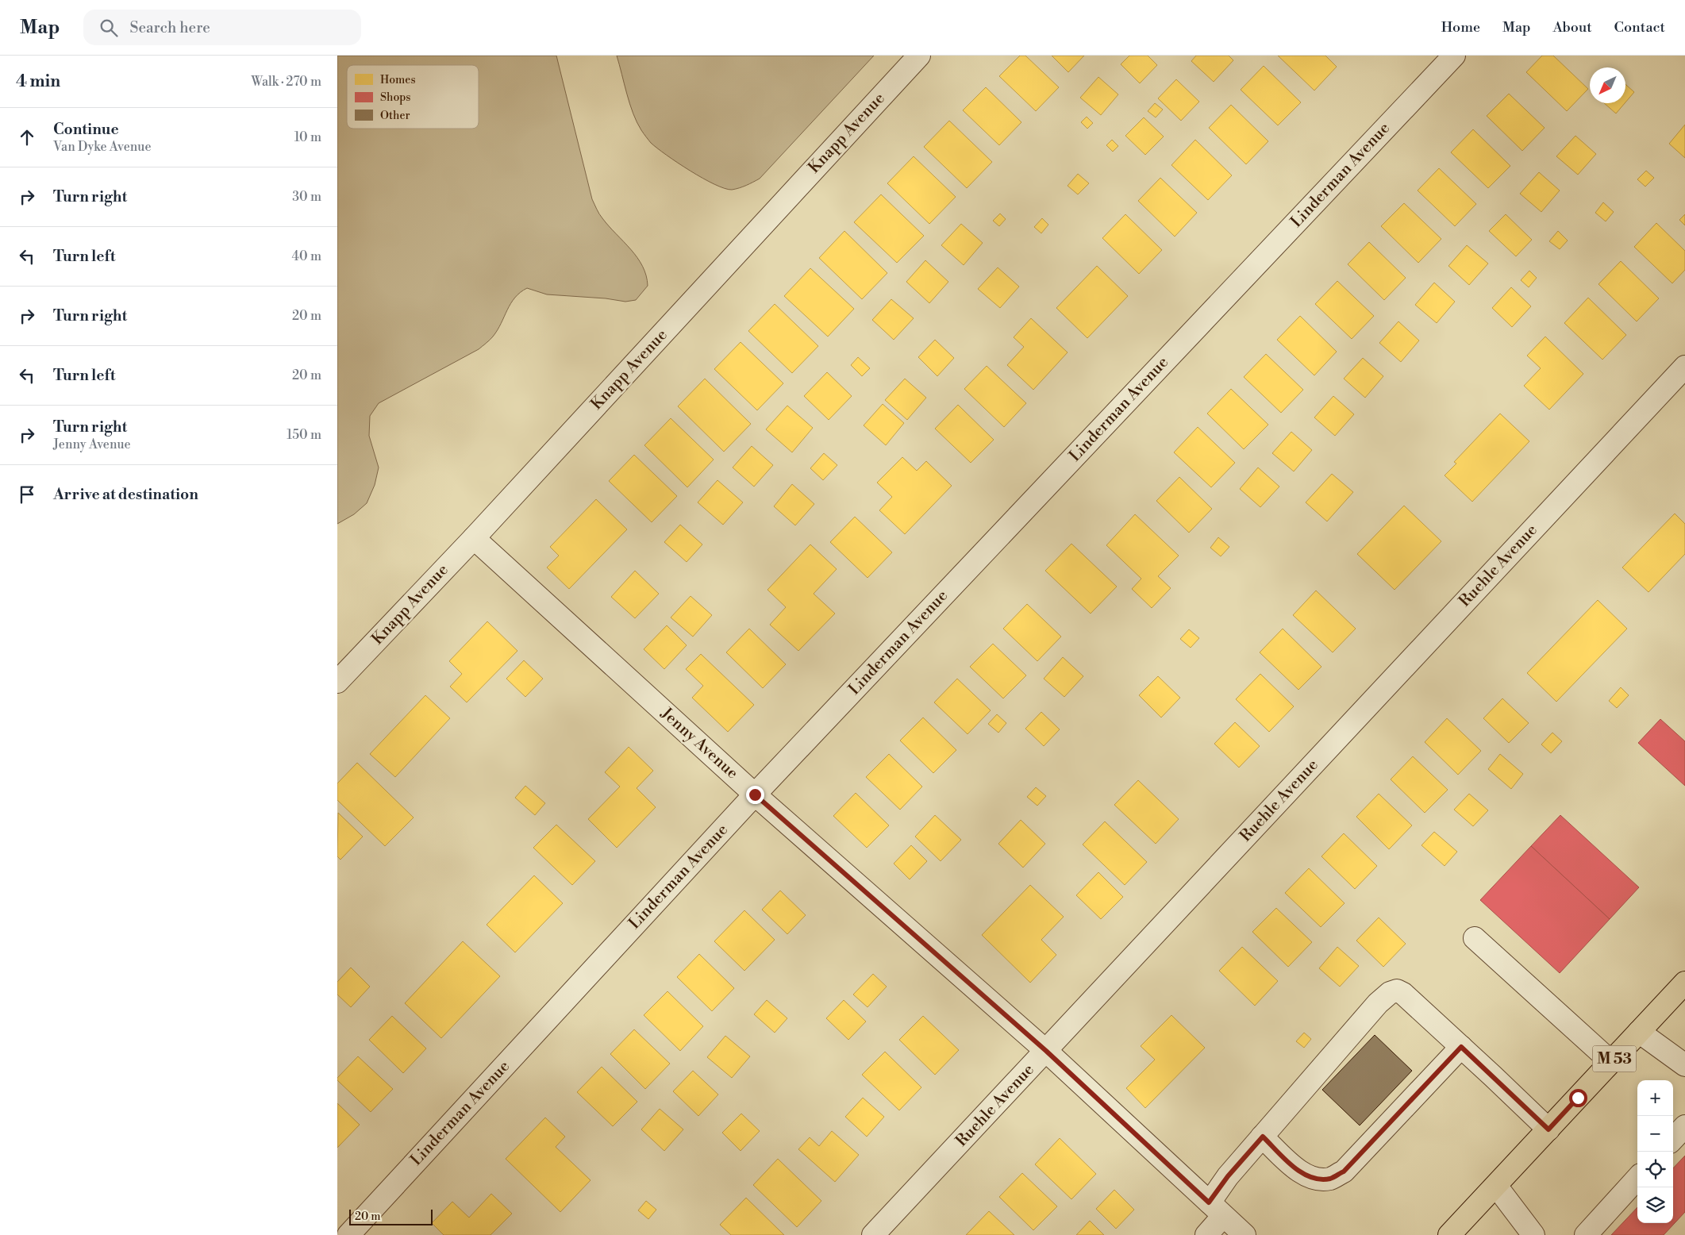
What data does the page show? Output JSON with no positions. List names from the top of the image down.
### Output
{
  "streets": {
    "main road": ["M 53"],
    "street": [
      "Knapp Avenue",
      "Linderman Avenue",
      "Ruehle Avenue",
      "Jenny Avenue"
    ]
  },
  "crossings": [
    ["Knapp Avenue", "Jenny Avenue"],
    ["Linderman Avenue", "Jenny Avenue"],
    ["Ruehle Avenue", "Jenny Avenue"]
  ],
  "legend": ["Homes", "Shops", "Other"],
  "scale_bar": "20 m",
  "north": "bottom left",
  "page": {
    "header": "Map",
    "search": "Search here",
    "nav": [
      "Home",
      "Map",
      "About",
      "Contact"
    ],
    "heading": ["4 min", "Walk · 270 m"],
    "list": [
      ["Continue", "Van Dyke Avenue", "10 m"],
      ["Turn right", "30 m"],
      ["Turn left", "40 m"],
      ["Turn right", "20 m"],
      ["Turn left", "20 m"],
      ["Turn right", "Jenny Avenue", "150 m"],
      "Arrive at destination"
    ],
    "map_buttons": ["+", "−"],
    "scale": "20 m"
  }
}
